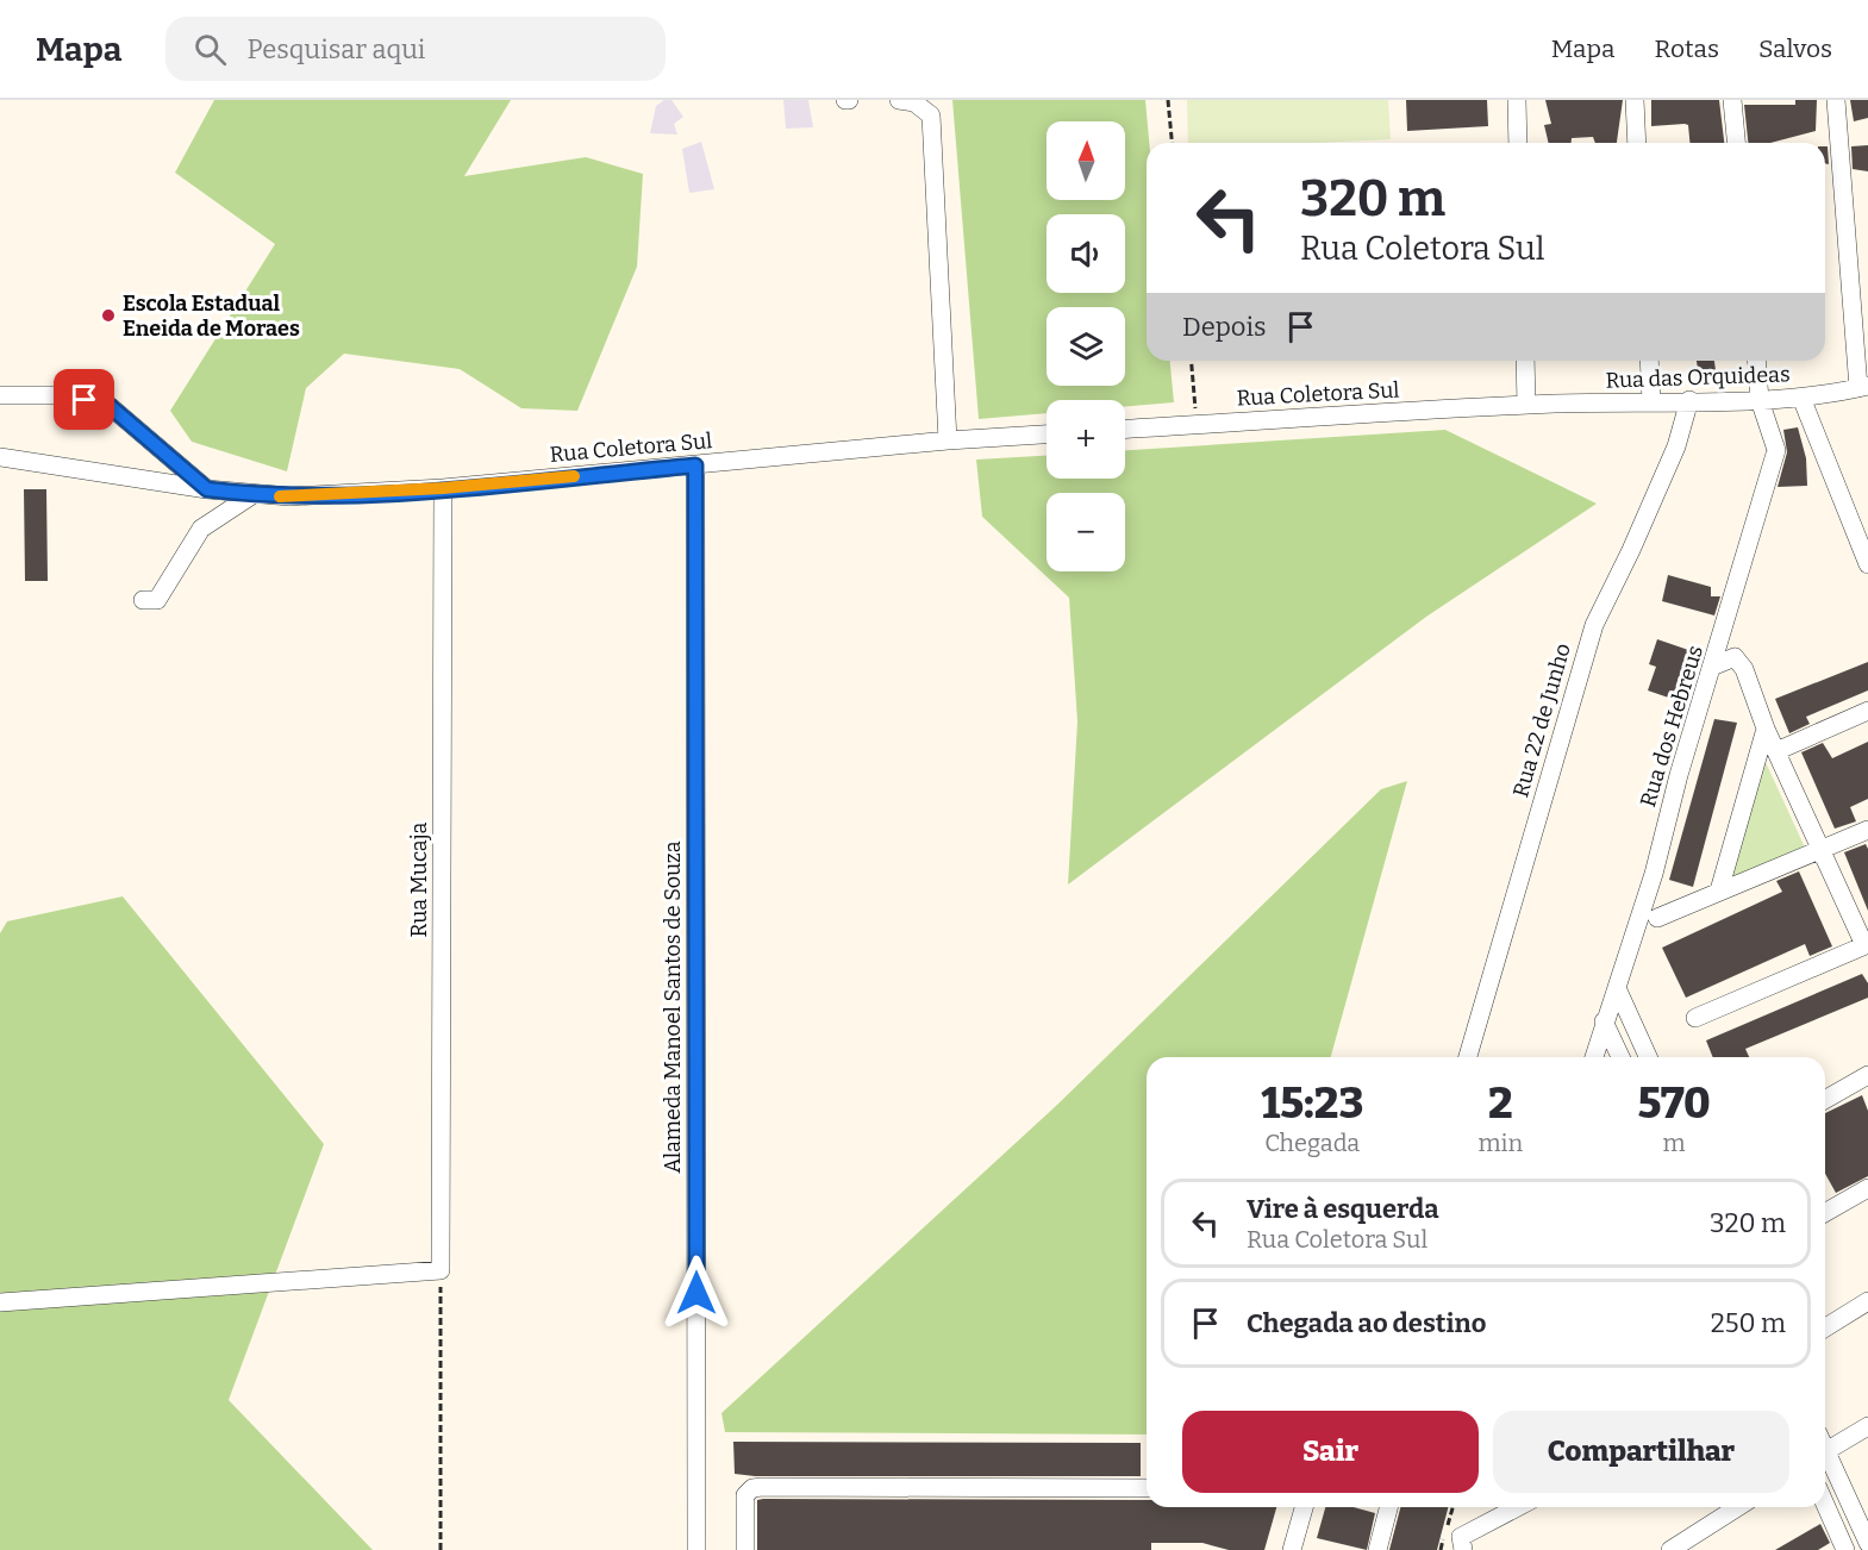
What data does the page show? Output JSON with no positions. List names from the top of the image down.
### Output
{
  "streets": {
    "street": [
      "Rua das Orquideas",
      "Rua Coletora Sul",
      "Rua 22 de Junho",
      "Rua dos Hebreus",
      "Rua Mucaja",
      "Alameda Manoel Santos de Souza"
    ]
  },
  "crossings": [
    ["Rua das Orquideas", "Rua Coletora Sul"],
    ["Rua das Orquideas", "Rua 22 de Junho"],
    ["Rua das Orquideas", "Rua dos Hebreus"],
    ["Rua Coletora Sul", "Rua Mucaja"],
    ["Rua Coletora Sul", "Alameda Manoel Santos de Souza"]
  ],
  "places": ["Escola Estadual Eneida de Moraes"],
  "north": "top",
  "page": {
    "header": "Mapa",
    "search": "Pesquisar aqui",
    "nav": ["Mapa", "Rotas", "Salvos"],
    "map_buttons": ["+", "−"],
    "turn": ["320 m", "Rua Coletora Sul"],
    "then": "Depois",
    "eta": [
      "15:23",
      "Chegada",
      "2",
      "min",
      "570",
      "m"
    ],
    "list": [
      {
        "name": "Vire à esquerda",
        "note": "Rua Coletora Sul",
        "value": "320 m"
      },
      {
        "name": "Chegada ao destino",
        "value": "250 m"
      }
    ],
    "buttons": ["Sair", "Compartilhar"]
  }
}
